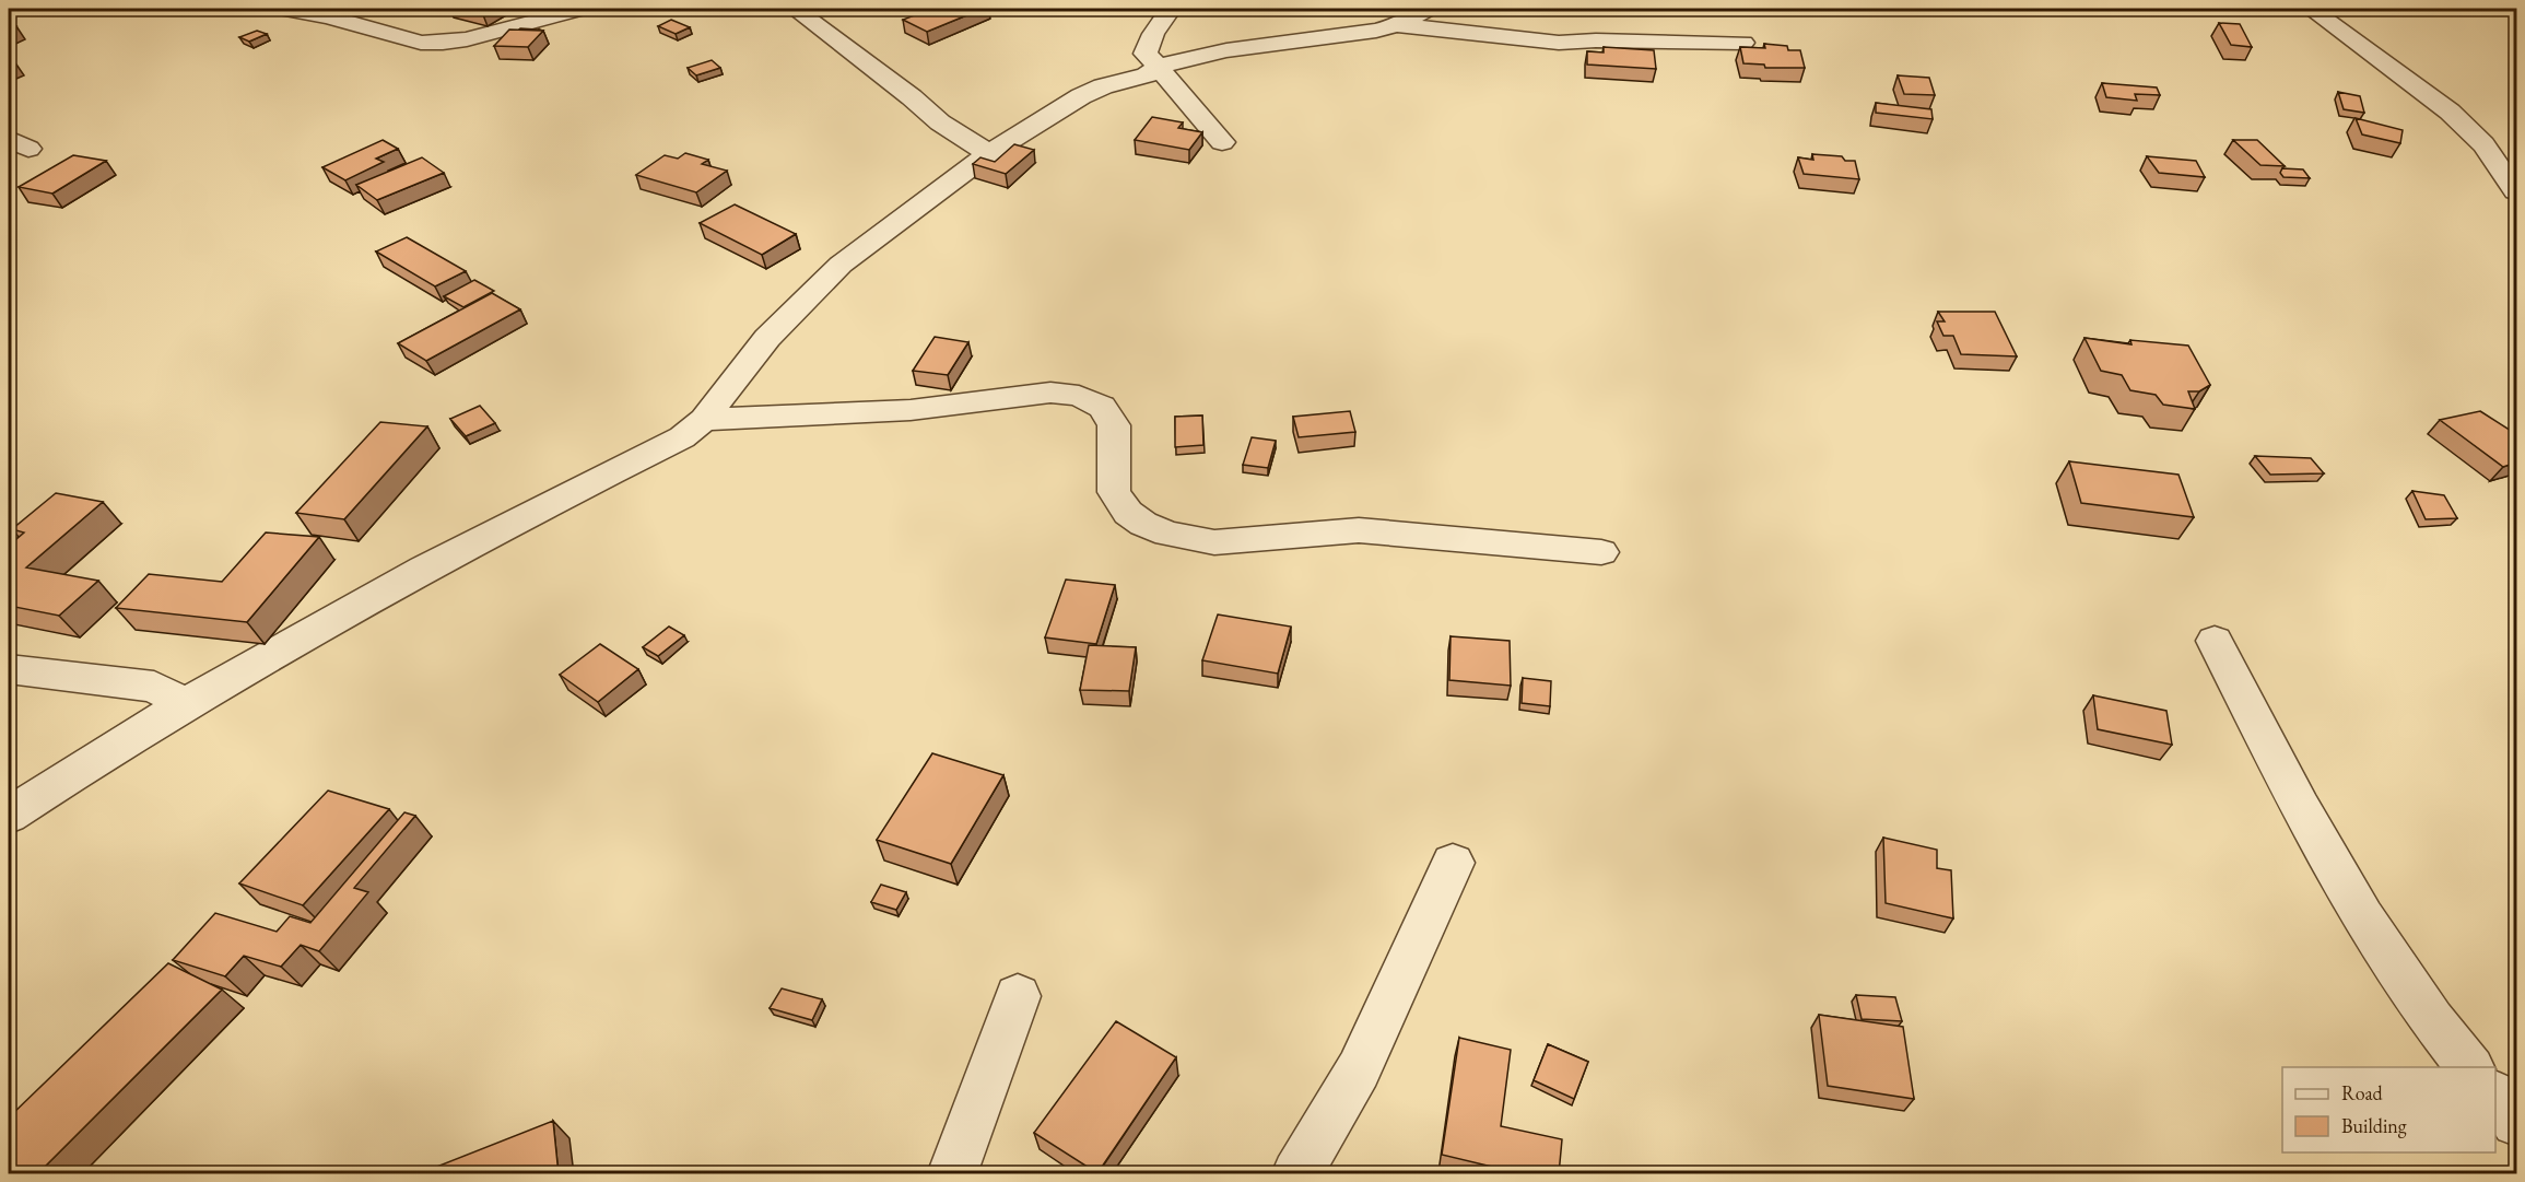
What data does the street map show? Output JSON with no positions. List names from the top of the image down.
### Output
{
  "legend": ["Road", "Building"]
}
